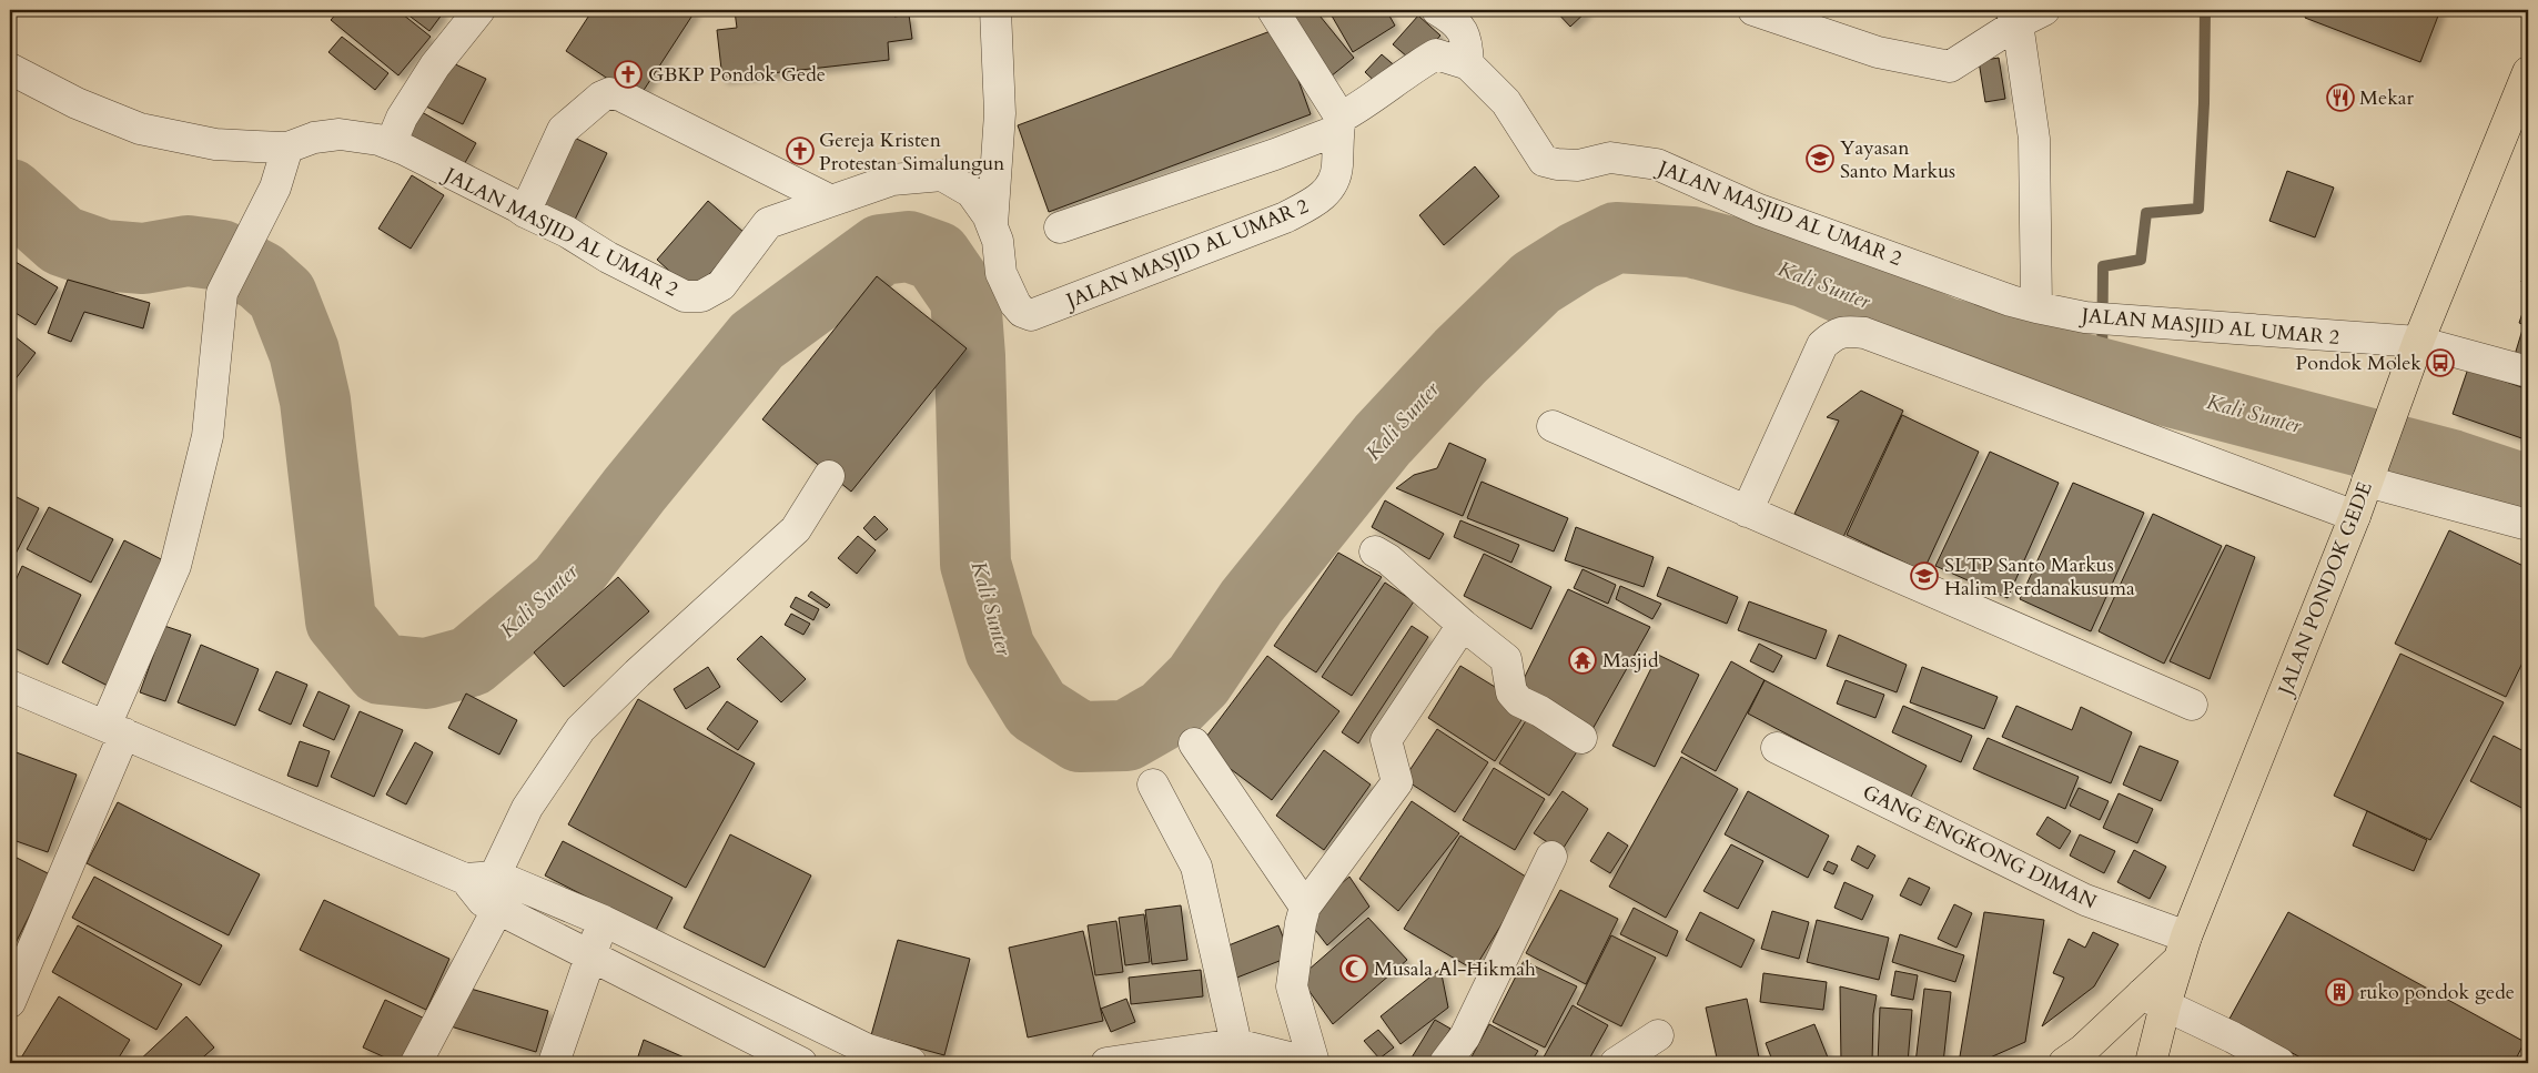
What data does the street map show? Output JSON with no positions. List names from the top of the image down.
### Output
{
  "streets": {
    "main road": ["JALAN PONDOK GEDE"],
    "street": ["JALAN MASJID AL UMAR 2", "GANG ENGKONG DIMAN"]
  },
  "crossings": [
    ["JALAN MASJID AL UMAR 2", "JALAN PONDOK GEDE"],
    ["JALAN PONDOK GEDE", "GANG ENGKONG DIMAN"]
  ],
  "water": ["Kali Sunter"],
  "places": {
    "church": ["GBKP Pondok Gede", "Gereja Kristen Protestan Simalungun"],
    "restaurant": ["Mekar"],
    "school or university": ["Yayasan Santo Markus", "SLTP Santo Markus Halim Perdanakusuma"],
    "bus stop": ["Pondok Molek"],
    "temple": ["Masjid"],
    "mosque": ["Musala Al-Hikmah"],
    "building": ["ruko pondok gede"]
  }
}
